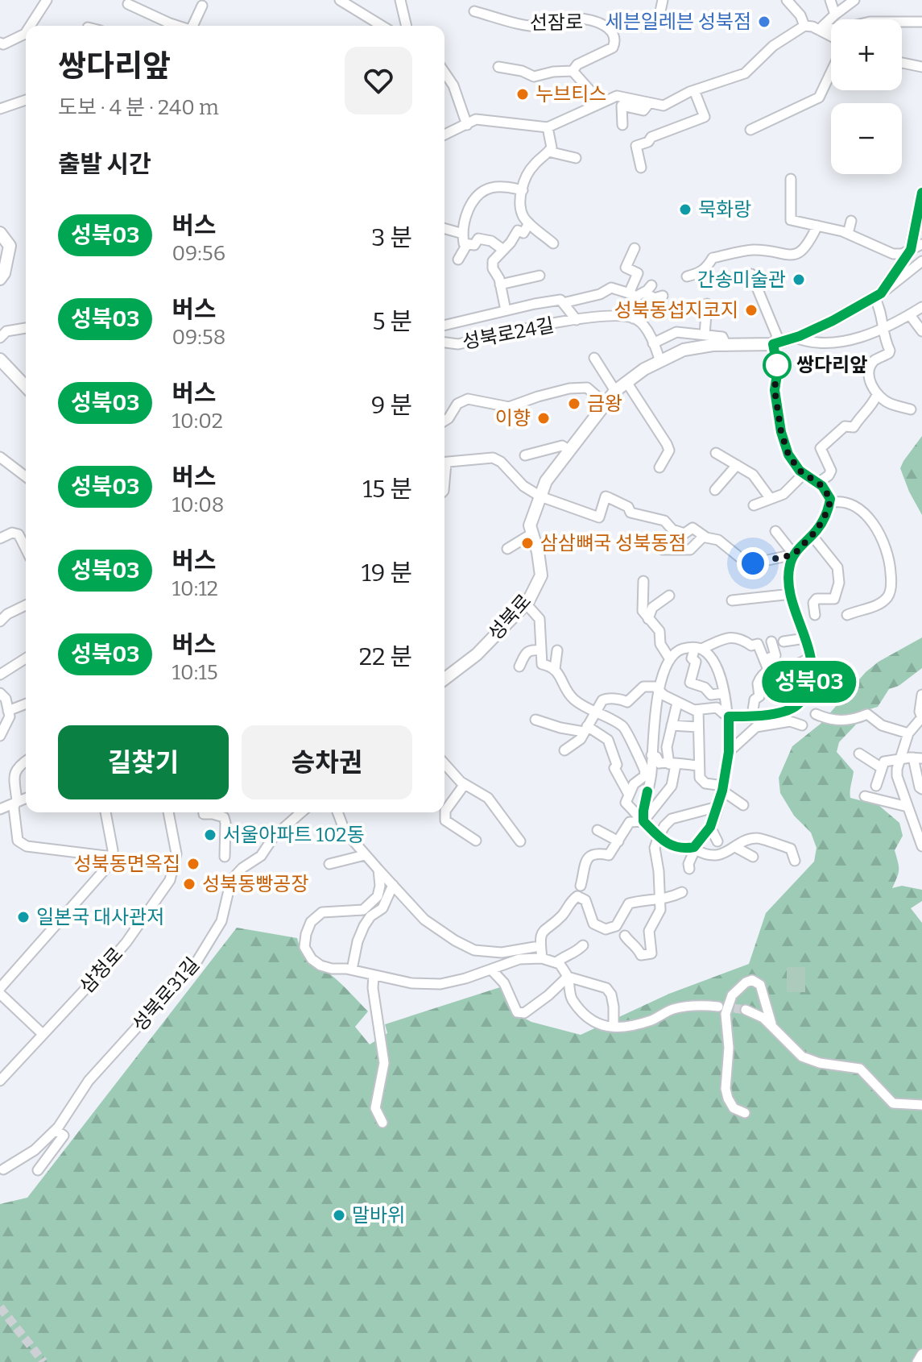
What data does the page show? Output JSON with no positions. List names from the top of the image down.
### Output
{
  "streets": {
    "main road": ["성북로"],
    "street": [
      "선잠로",
      "성북로24길",
      "삼청로",
      "성북로31길"
    ]
  },
  "places": [
    "세븐일레븐 성북점",
    "누브티스",
    "묵화랑",
    "간송미술관",
    "성북동섭지코지",
    "쌍다리앞",
    "금왕",
    "이향",
    "삼삼뼈국 성북동점",
    "서울아파트 102동",
    "성북동면옥집",
    "성북동빵공장",
    "일본국 대사관저",
    "말바위"
  ],
  "lines": ["bus line 성북03"],
  "page": {
    "on_map": "성북03",
    "map_buttons": ["+", "−"],
    "heading": [
      ["쌍다리앞", "도보 · 4 분 · 240 m"],
      "출발 시간"
    ],
    "list": [
      {
        "mark": "성북03",
        "name": "버스",
        "note": "09:56",
        "value": "3 분"
      },
      {
        "mark": "성북03",
        "name": "버스",
        "note": "09:58",
        "value": "5 분"
      },
      {
        "mark": "성북03",
        "name": "버스",
        "note": "10:02",
        "value": "9 분"
      },
      {
        "mark": "성북03",
        "name": "버스",
        "note": "10:08",
        "value": "15 분"
      },
      {
        "mark": "성북03",
        "name": "버스",
        "note": "10:12",
        "value": "19 분"
      },
      {
        "mark": "성북03",
        "name": "버스",
        "note": "10:15",
        "value": "22 분"
      }
    ],
    "buttons": ["길찾기", "승차권"]
  }
}
